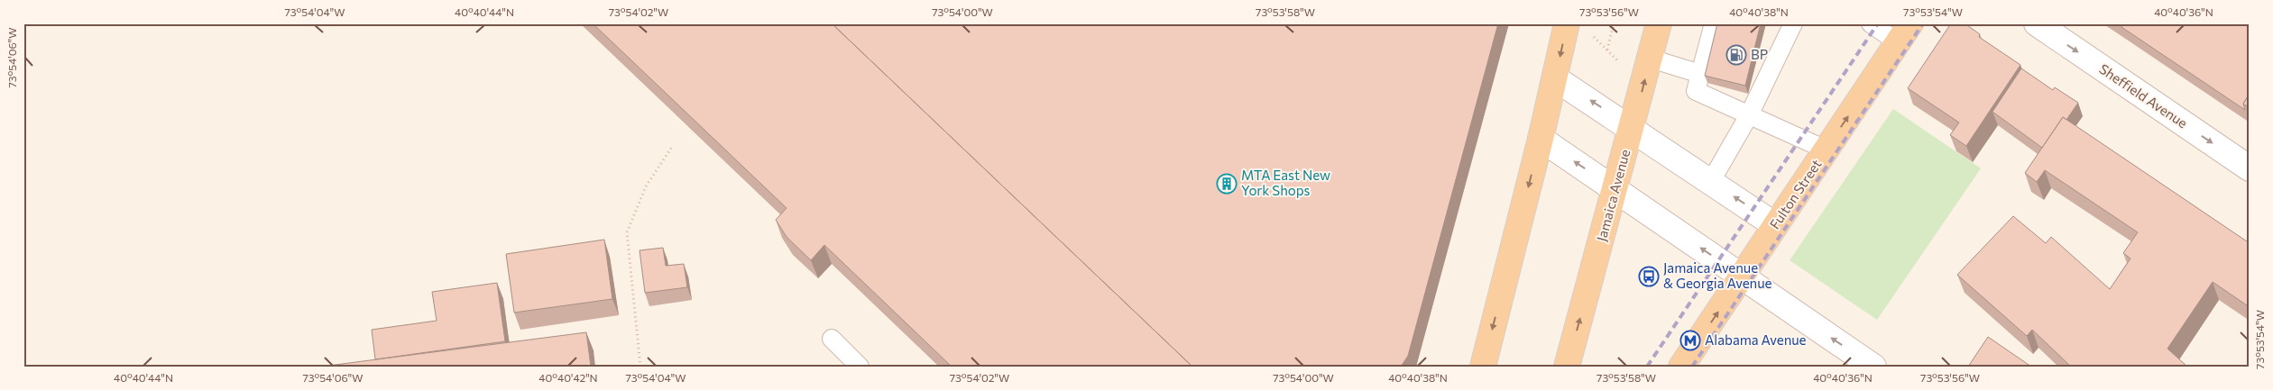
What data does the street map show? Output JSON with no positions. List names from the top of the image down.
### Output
{
  "streets": {
    "main road": ["Fulton Street", "Jamaica Avenue"],
    "street": ["Sheffield Avenue"]
  },
  "one_way": ["Sheffield Avenue", "Fulton Street"],
  "places": {
    "fuel station": ["BP"],
    "building": ["MTA East New York Shops"],
    "bus stop": ["Jamaica Avenue & Georgia Avenue"],
    "metro station": ["Alabama Avenue"]
  },
  "coordinates": [
    "73°54'04\"W",
    "40°40'44\"N",
    "73°54'02\"W",
    "73°54'00\"W",
    "73°53'58\"W",
    "73°53'56\"W",
    "40°40'38\"N",
    "73°53'54\"W",
    "40°40'36\"N",
    "73°54'06\"W",
    "40°40'42\"N"
  ]
}
